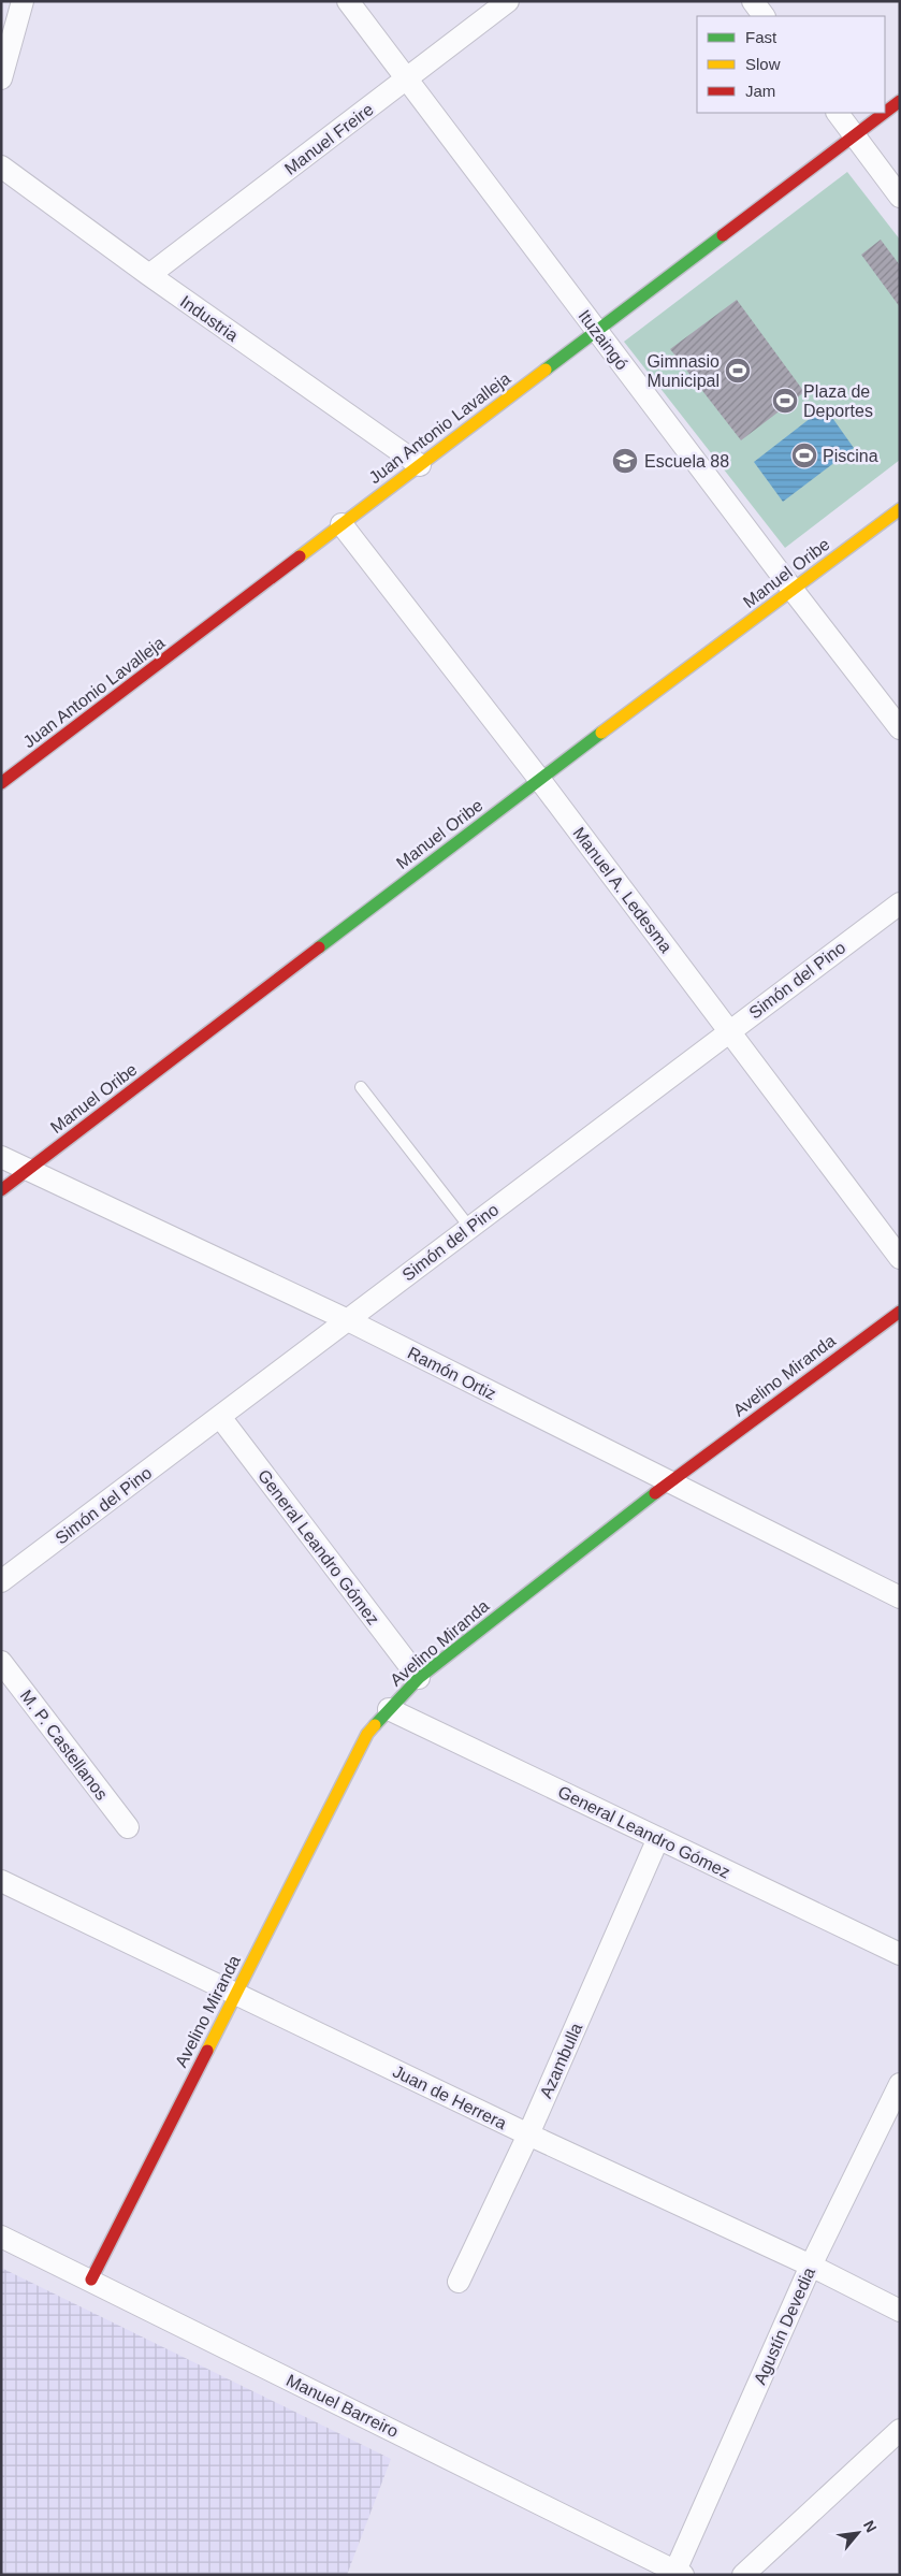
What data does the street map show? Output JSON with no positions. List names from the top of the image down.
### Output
{
  "streets": {
    "street": [
      "Manuel Freire",
      "Industria",
      "Ituzaingó",
      "Juan Antonio Lavalleja",
      "Manuel Oribe",
      "Manuel A. Ledesma",
      "Simón del Pino",
      "Ramón Ortiz",
      "Avelino Miranda",
      "General Leandro Gómez",
      "M. P. Castellanos",
      "Azambulla",
      "Juan de Herrera",
      "Agustín Devedia",
      "Manuel Barreiro"
    ]
  },
  "crossings": [
    ["Manuel Freire", "Industria"],
    ["Manuel Freire", "Ituzaingó"],
    ["Industria", "Juan Antonio Lavalleja"],
    ["Ituzaingó", "Juan Antonio Lavalleja"],
    ["Ituzaingó", "Manuel Oribe"],
    ["Juan Antonio Lavalleja", "Manuel A. Ledesma"],
    ["Manuel Oribe", "Manuel A. Ledesma"],
    ["Manuel Oribe", "Ramón Ortiz"],
    ["Manuel A. Ledesma", "Simón del Pino"],
    ["Simón del Pino", "Ramón Ortiz"],
    ["Simón del Pino", "General Leandro Gómez"],
    ["Ramón Ortiz", "Avelino Miranda"],
    ["Avelino Miranda", "General Leandro Gómez"],
    ["Avelino Miranda", "Juan de Herrera"],
    ["Avelino Miranda", "Manuel Barreiro"],
    ["General Leandro Gómez", "Azambulla"],
    ["Azambulla", "Juan de Herrera"],
    ["Juan de Herrera", "Agustín Devedia"],
    ["Agustín Devedia", "Manuel Barreiro"]
  ],
  "places": {
    "sports": ["Gimnasio Municipal", "Plaza de Deportes", "Piscina"],
    "school or university": ["Escuela 88"]
  },
  "legend": ["Fast", "Slow", "Jam"],
  "north": "top right"
}
